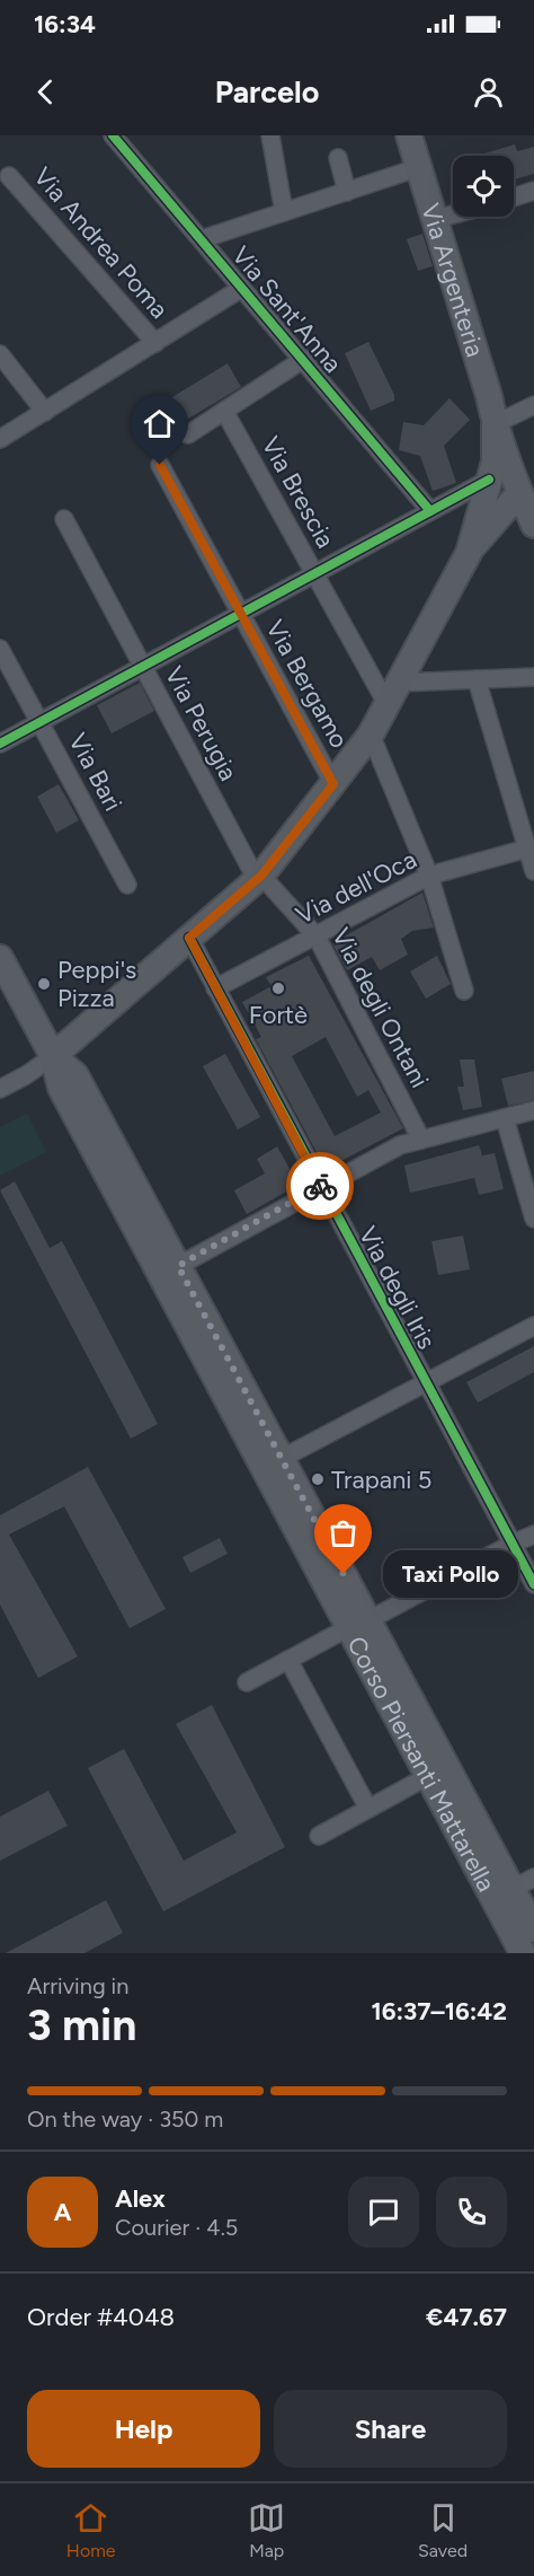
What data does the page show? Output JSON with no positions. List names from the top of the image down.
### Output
{
  "streets": {
    "main road": ["Via Argenteria", "Corso Piersanti Mattarella"],
    "street": [
      "Via Andrea Poma",
      "Via Sant'Anna",
      "Via Brescia",
      "Via Bergamo",
      "Via Perugia",
      "Via Bari",
      "Via dell'Oca",
      "Via degli Ontani",
      "Via degli Iris"
    ]
  },
  "crossings": [
    ["Via Perugia", "Via degli Ontani"],
    ["Via dell'Oca", "Via degli Ontani"],
    ["Via dell'Oca", "Via degli Iris"]
  ],
  "places": [
    "Peppi's Pizza",
    "Fortè",
    "Trapani 5",
    "Taxi Pollo"
  ],
  "page": {
    "status": "16:34",
    "header": "Parcelo",
    "bubble": "Taxi Pollo",
    "heading": ["3 min", "Arriving in", "16:37–16:42"],
    "panel": [
      "Alex",
      "Courier · 4.5",
      "Order #4048",
      "€47.67"
    ],
    "bar": "On the way · 350 m",
    "round": "A",
    "buttons": ["Help", "Share"],
    "tabs": ["Home", "Map", "Saved"]
  }
}
